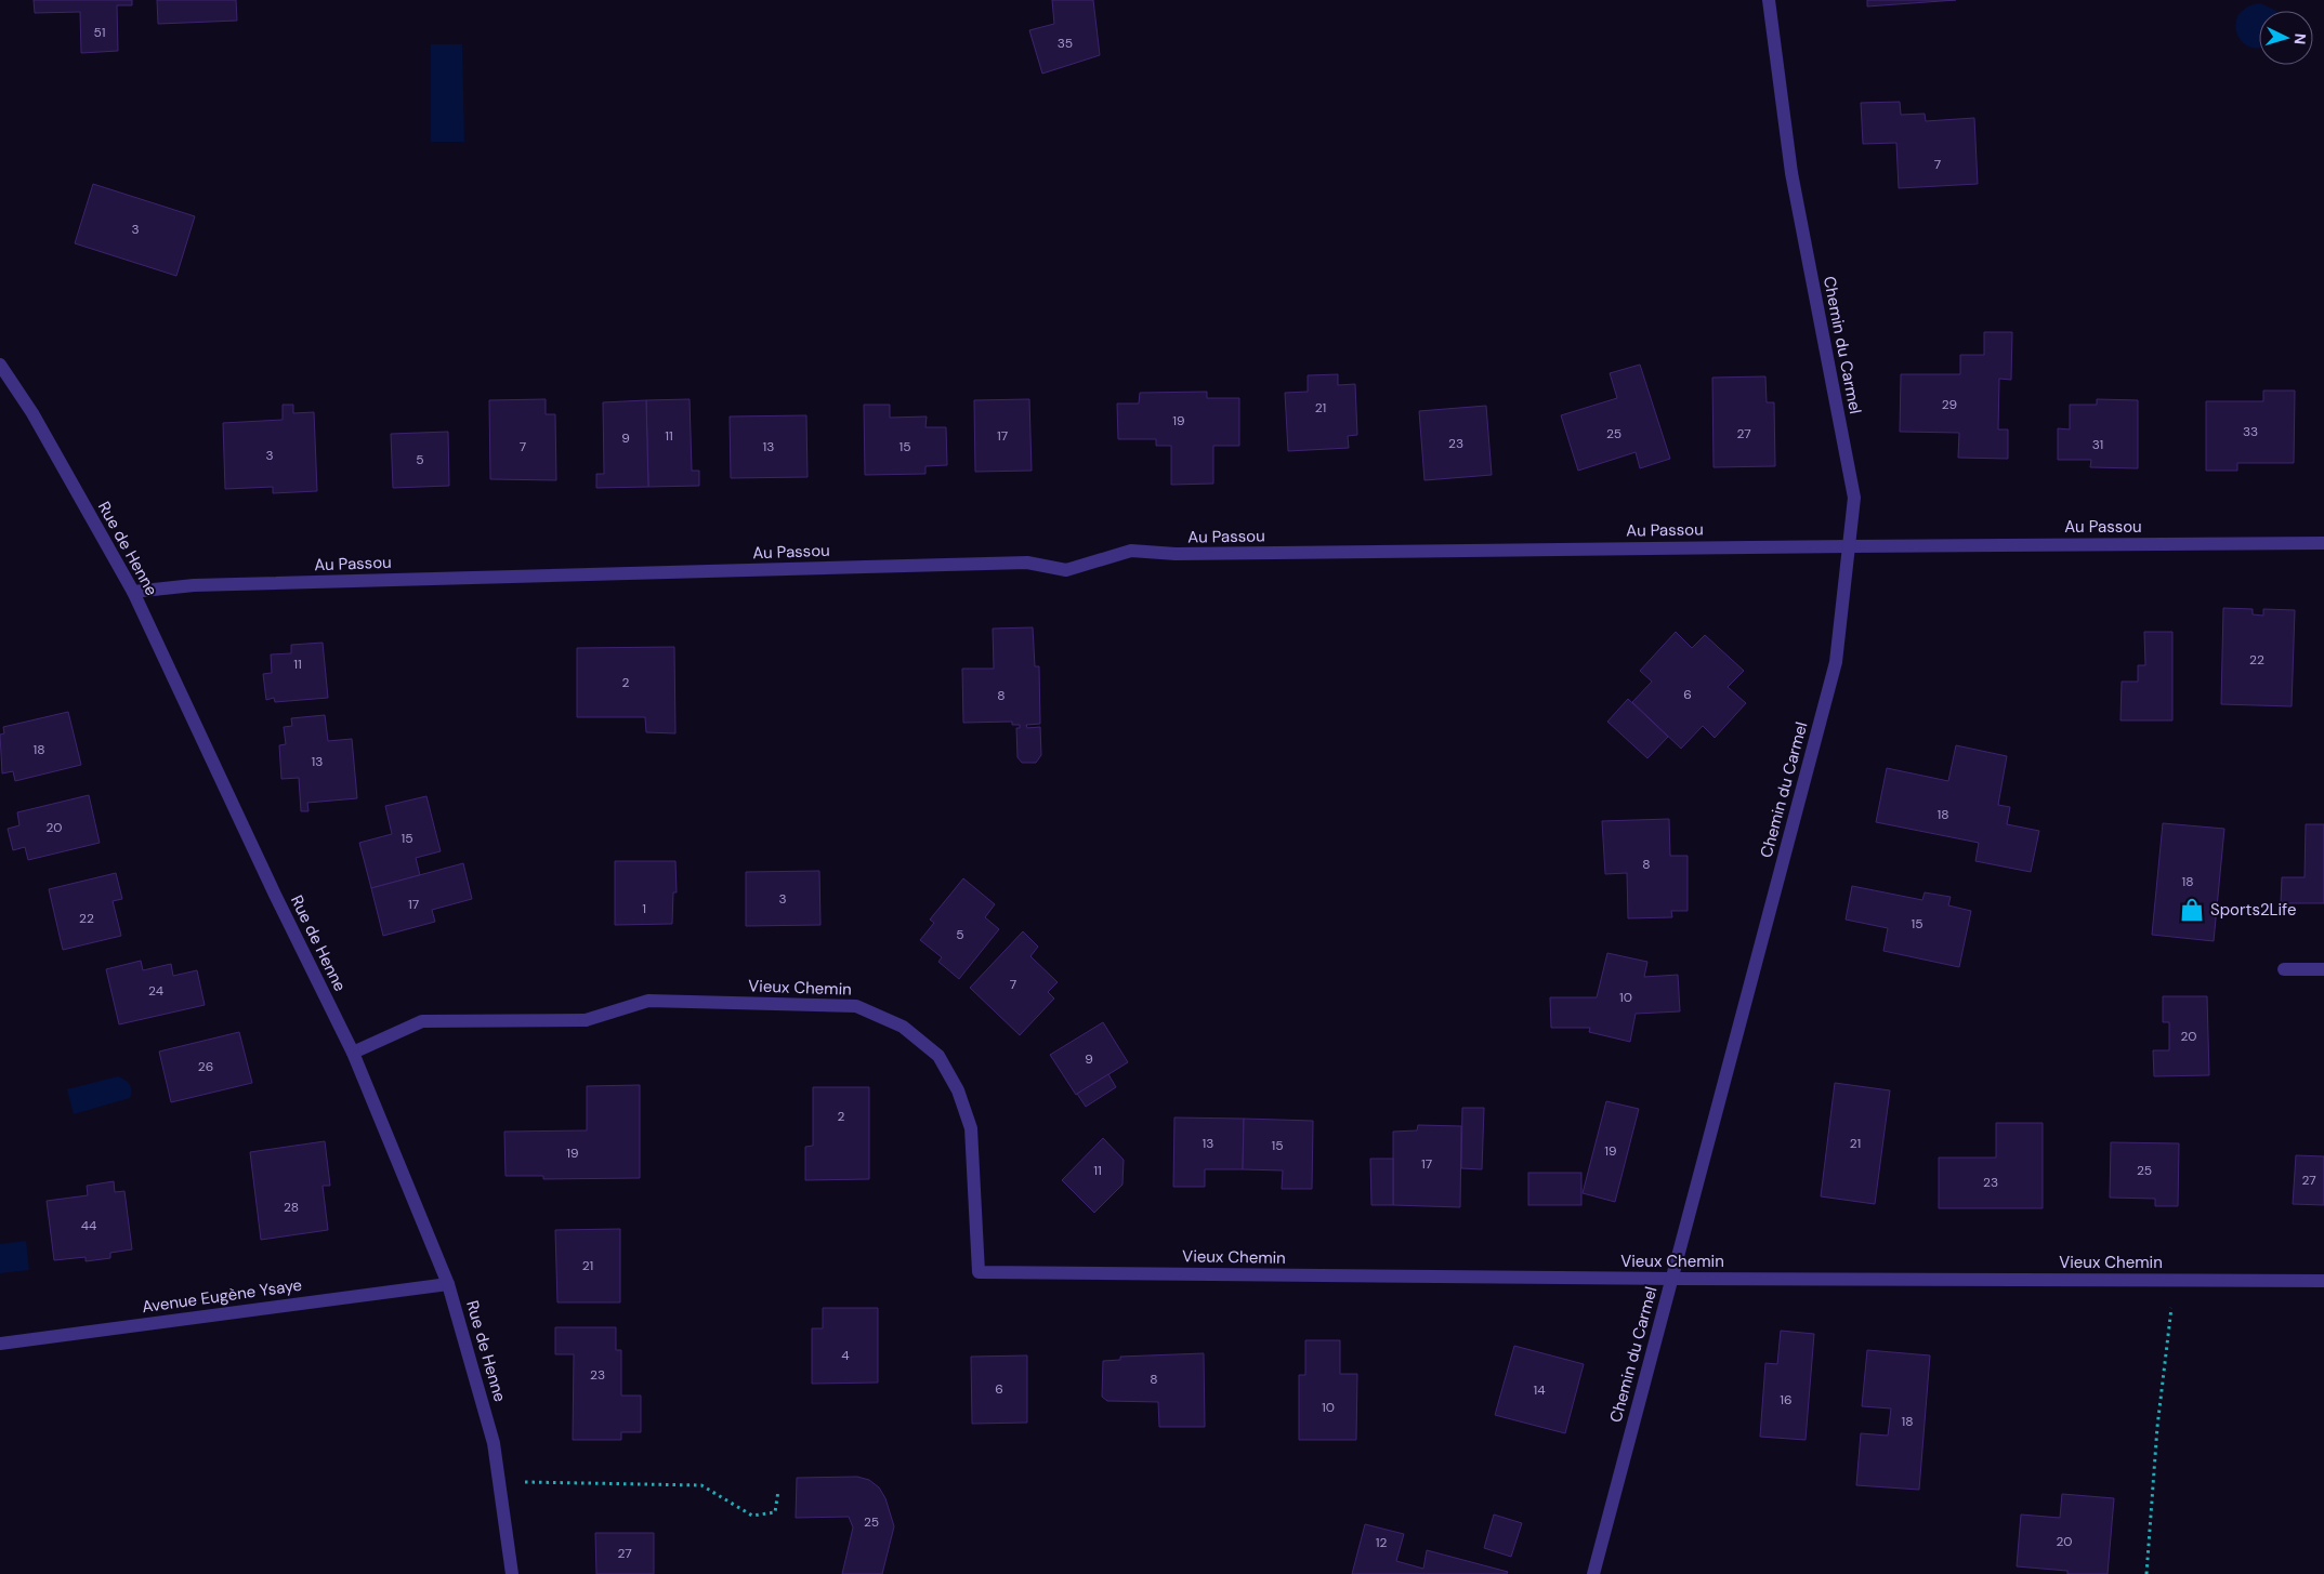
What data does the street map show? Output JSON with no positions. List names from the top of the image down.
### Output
{
  "streets": {
    "street": [
      "Chemin du Carmel",
      "Au Passou",
      "Rue de Henne",
      "Vieux Chemin",
      "Avenue Eugène Ysaye"
    ]
  },
  "crossings": [
    ["Chemin du Carmel", "Au Passou"],
    ["Chemin du Carmel", "Vieux Chemin"],
    ["Au Passou", "Rue de Henne"],
    ["Rue de Henne", "Vieux Chemin"],
    ["Rue de Henne", "Avenue Eugène Ysaye"]
  ],
  "places": {
    "shop": ["Sports2Life"]
  },
  "house_numbers": [
    "51",
    "35",
    "7",
    "3",
    "29",
    "21",
    "19",
    "33",
    "25",
    "27",
    "11",
    "17",
    "9",
    "23",
    "31",
    "7",
    "13",
    "15",
    "3",
    "5",
    "22",
    "11",
    "2",
    "6",
    "8",
    "18",
    "13",
    "18",
    "20",
    "15",
    "8",
    "18",
    "3",
    "17",
    "1",
    "22",
    "15",
    "5",
    "7",
    "24",
    "10",
    "20",
    "9",
    "26",
    "2",
    "13",
    "21",
    "15",
    "19",
    "19",
    "17",
    "11",
    "25",
    "27",
    "23",
    "28",
    "44",
    "21",
    "4",
    "23",
    "8",
    "6",
    "14",
    "16",
    "10",
    "18",
    "25",
    "20",
    "12",
    "27"
  ],
  "north": "right"
}
